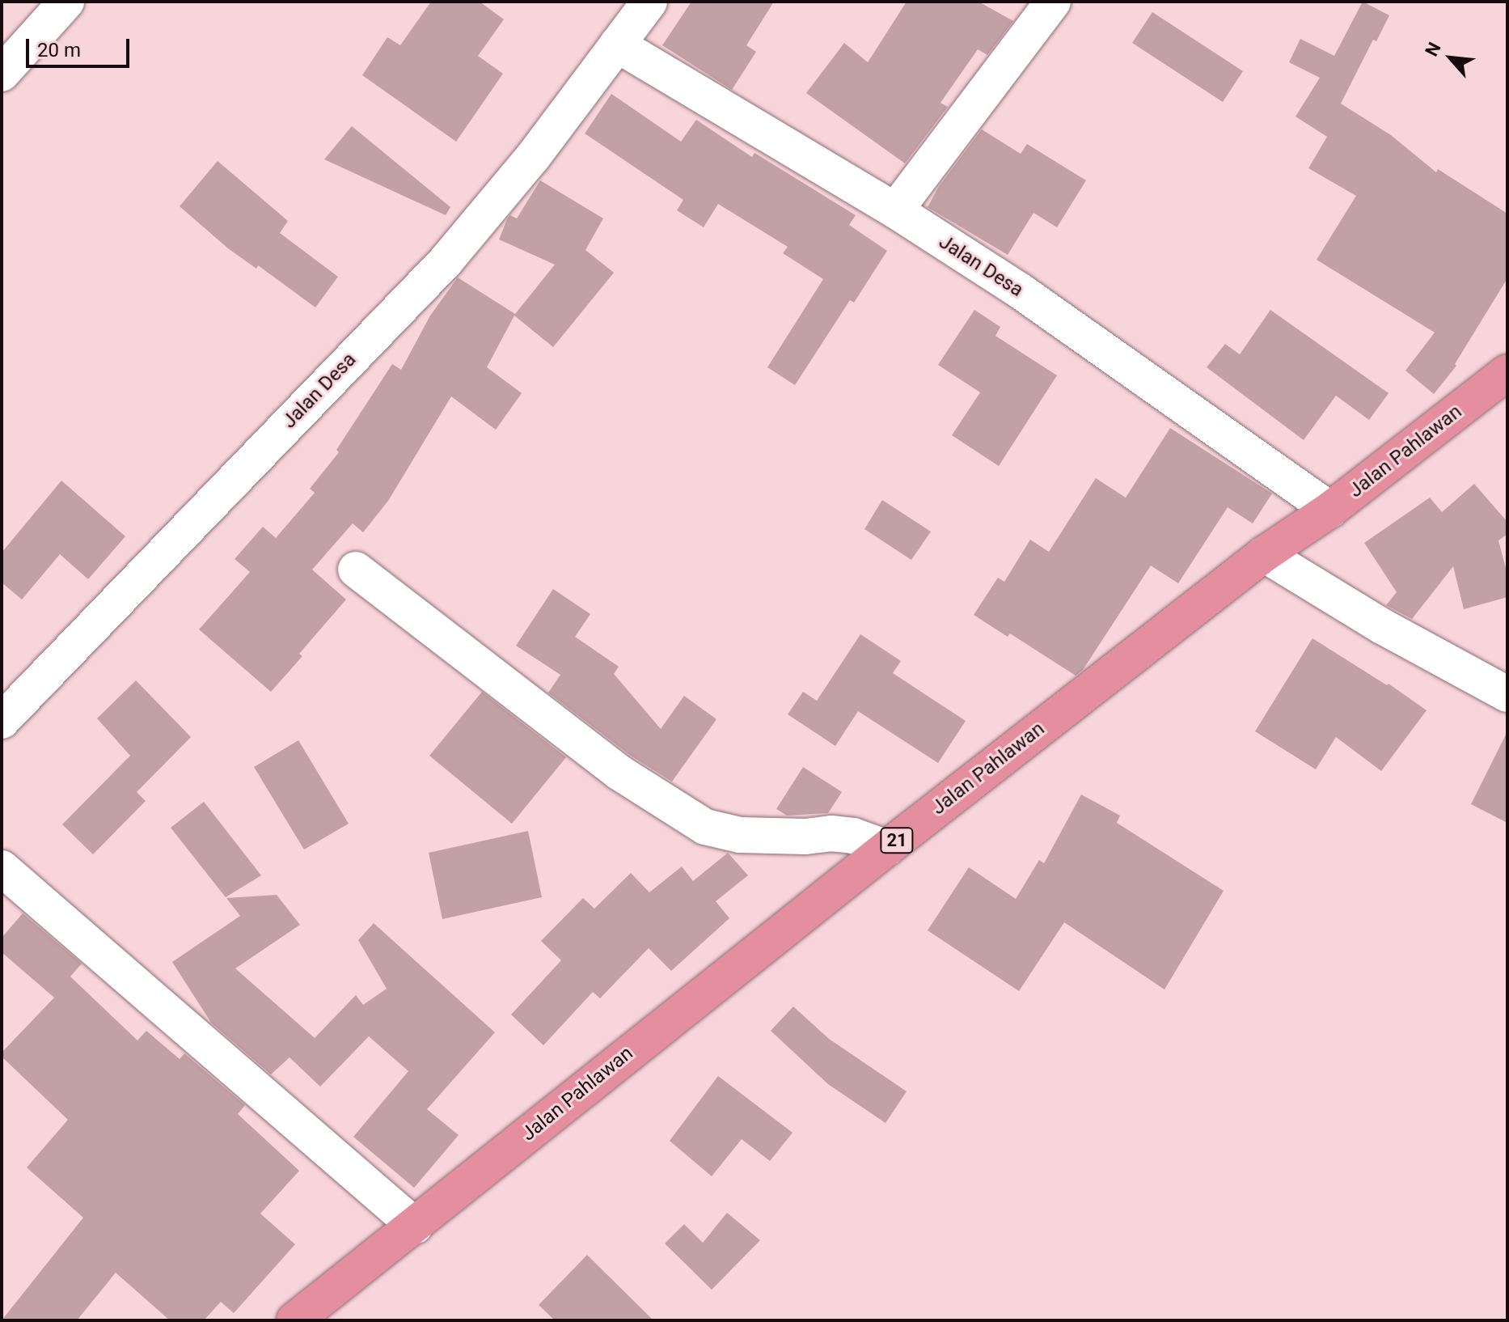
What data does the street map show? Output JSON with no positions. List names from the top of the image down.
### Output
{
  "streets": {
    "highway": ["Jalan Pahlawan", "21"],
    "street": ["Jalan Desa"]
  },
  "crossings": [
    ["Jalan Desa", "Jalan Pahlawan"]
  ],
  "scale_bar": "20 m",
  "north": "top left"
}
